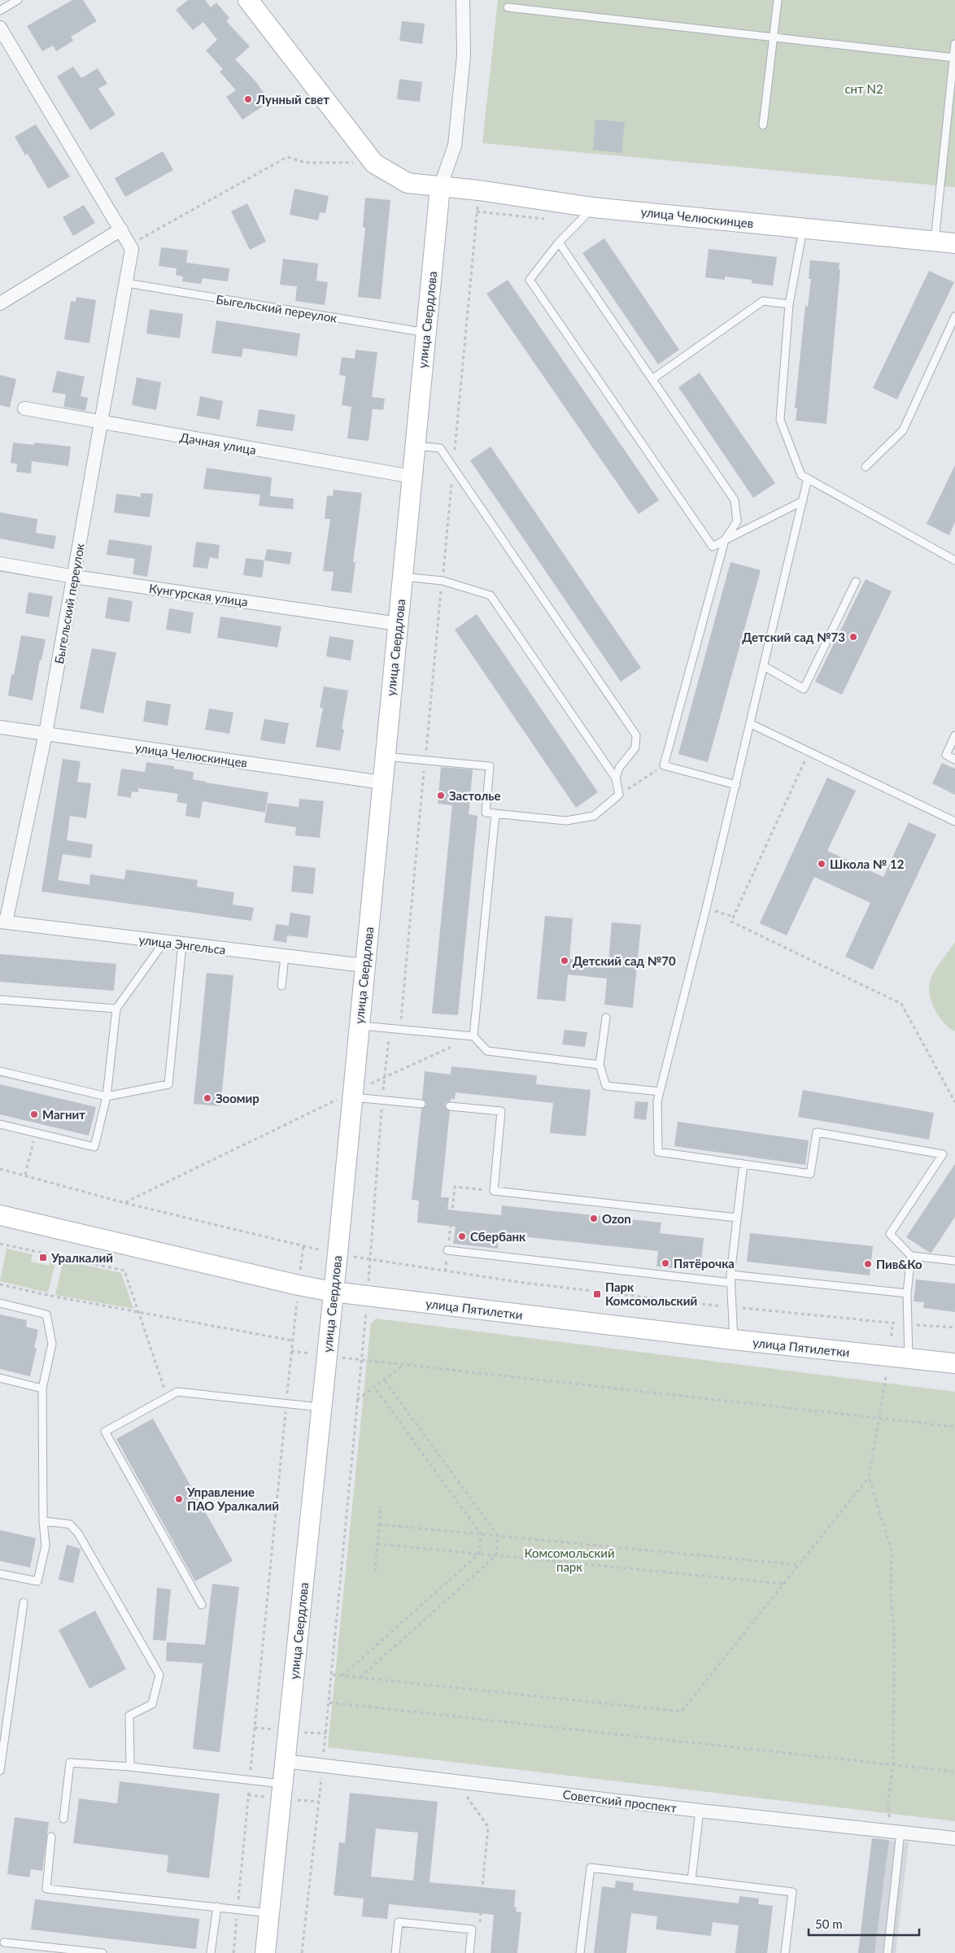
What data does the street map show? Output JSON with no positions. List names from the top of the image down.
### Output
{
  "streets": {
    "street": [
      "улица Челюскинцев",
      "Быгельский переулок",
      "улица Свердлова",
      "Дачная улица",
      "Кунгурская улица",
      "улица Энгельса",
      "улица Пятилетки",
      "Советский проспект"
    ]
  },
  "crossings": [
    ["улица Челюскинцев", "Быгельский переулок"],
    ["улица Челюскинцев", "улица Свердлова"],
    ["Быгельский переулок", "улица Свердлова"],
    ["Быгельский переулок", "Дачная улица"],
    ["Быгельский переулок", "Кунгурская улица"],
    ["Быгельский переулок", "улица Энгельса"],
    ["улица Свердлова", "Дачная улица"],
    ["улица Свердлова", "Кунгурская улица"],
    ["улица Свердлова", "улица Энгельса"],
    ["улица Свердлова", "улица Пятилетки"],
    ["улица Свердлова", "Советский проспект"]
  ],
  "parks": ["снт N2", "Комсомольский парк"],
  "places": {
    "other": [
      "Лунный свет",
      "Детский сад №73",
      "Застолье",
      "Школа № 12",
      "Детский сад №70",
      "Зоомир",
      "Магнит",
      "Ozon",
      "Сбербанк",
      "Пятёрочка",
      "Пив&Ко",
      "Управление ПАО Уралкалий"
    ],
    "transit": ["Уралкалий", "Парк Комсомольский"]
  },
  "scale_bar": "50 m"
}
